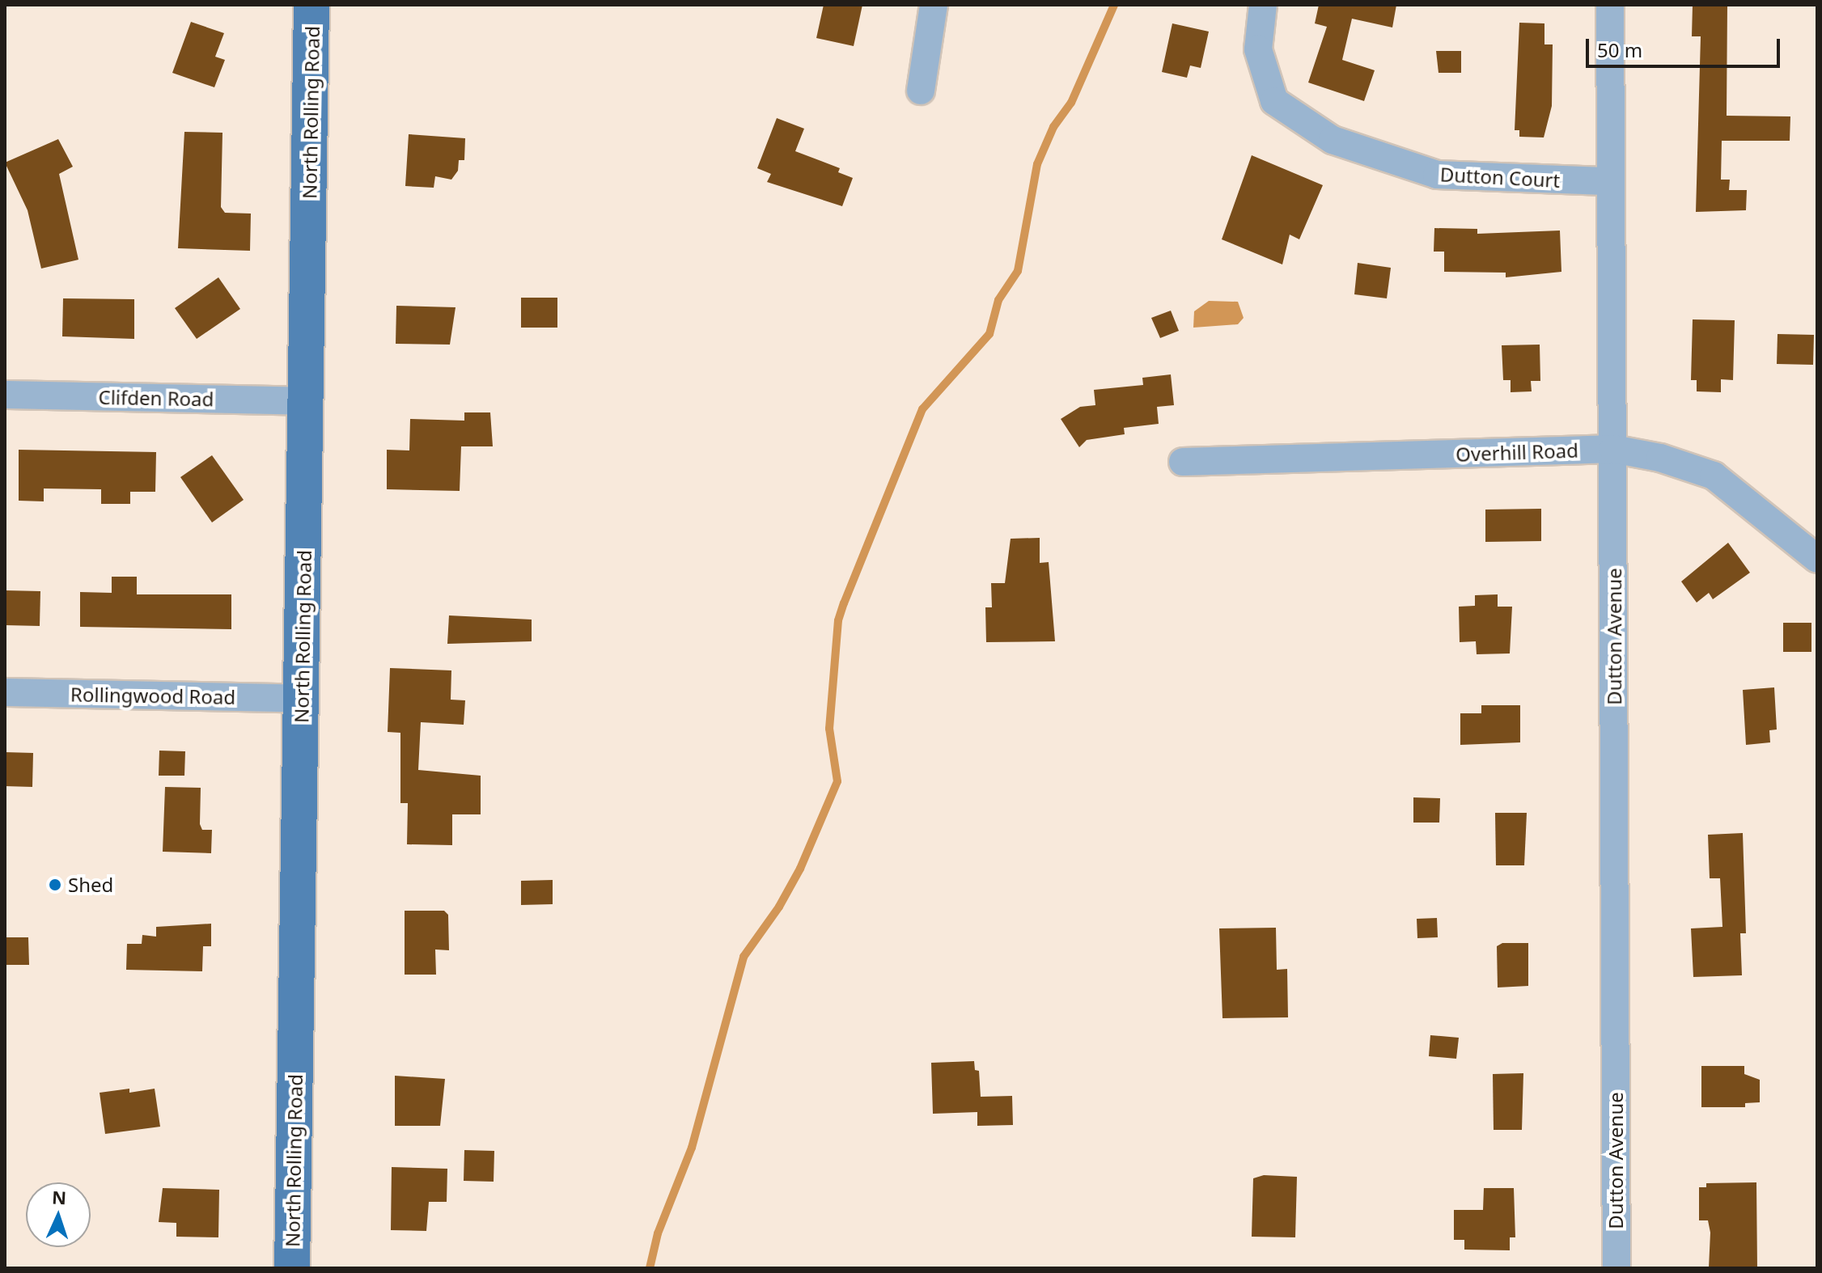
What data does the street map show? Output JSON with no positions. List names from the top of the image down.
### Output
{
  "streets": {
    "main road": ["North Rolling Road"],
    "street": [
      "Dutton Court",
      "Clifden Road",
      "Overhill Road",
      "Dutton Avenue",
      "Rollingwood Road"
    ]
  },
  "crossings": [
    ["North Rolling Road", "Clifden Road"],
    ["North Rolling Road", "Rollingwood Road"],
    ["Dutton Court", "Dutton Avenue"],
    ["Overhill Road", "Dutton Avenue"]
  ],
  "places": ["Shed"],
  "scale_bar": "50 m",
  "north": "top"
}
